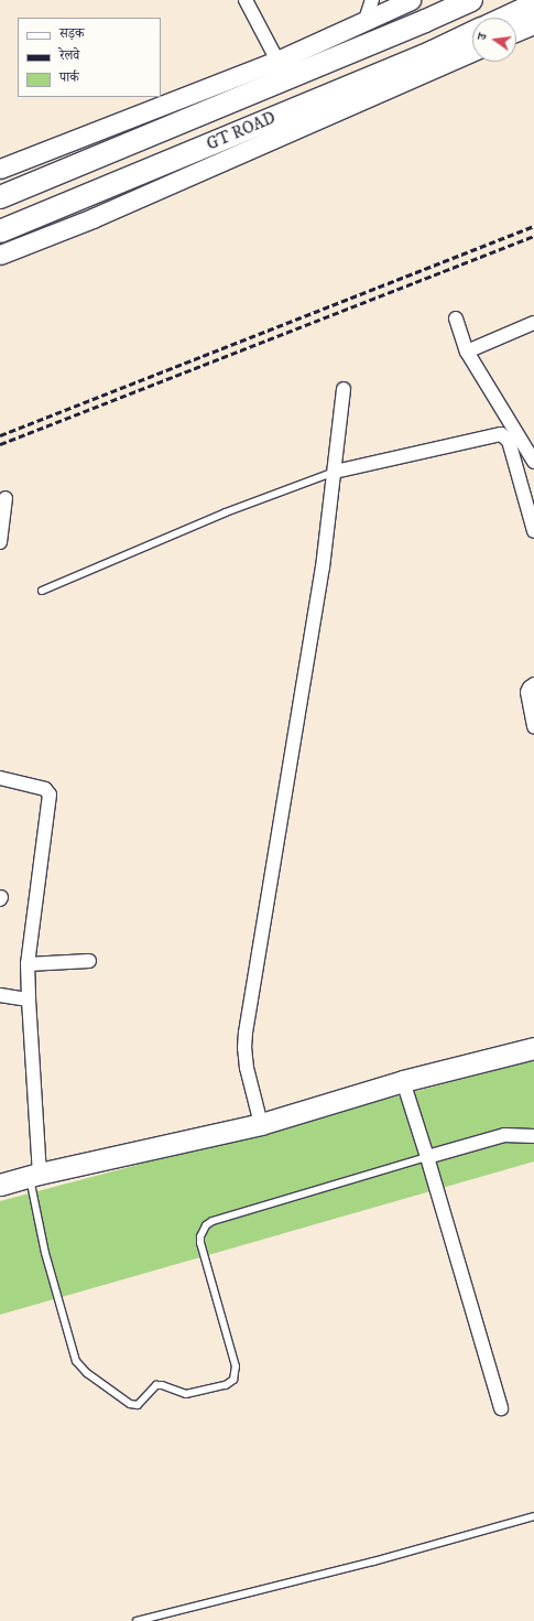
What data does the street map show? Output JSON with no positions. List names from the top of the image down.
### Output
{
  "streets": {
    "highway": ["GT ROAD"]
  },
  "legend": ["सड़क", "रेलवे", "पार्क"],
  "north": "left"
}
